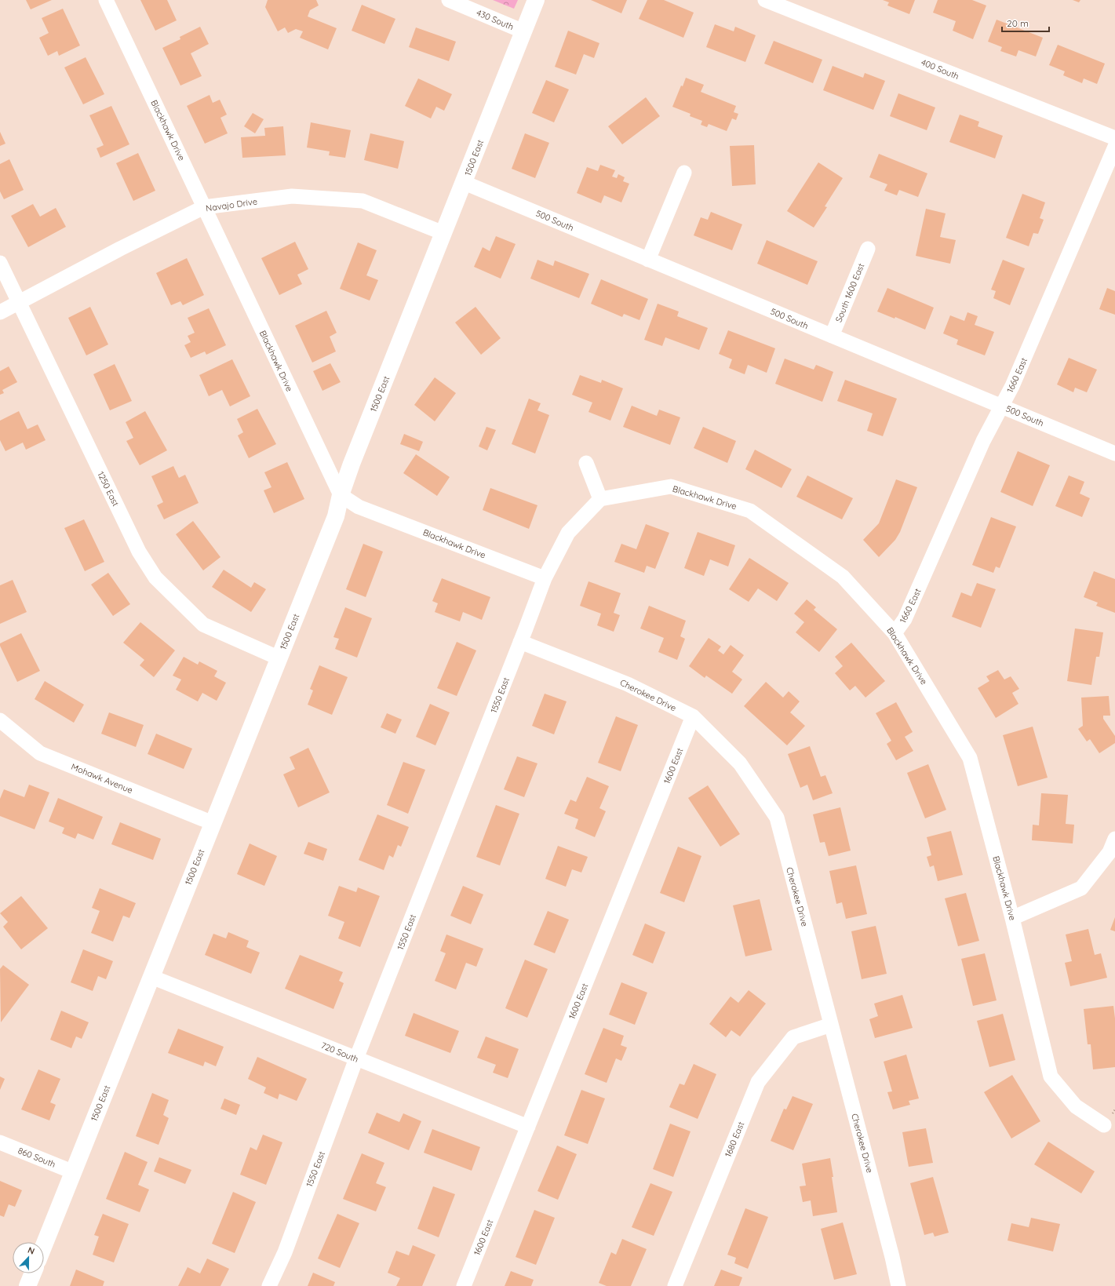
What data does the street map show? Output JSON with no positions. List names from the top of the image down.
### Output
{
  "streets": {
    "street": [
      "430 South",
      "400 South",
      "Blackhawk Drive",
      "1500 East",
      "Navajo Drive",
      "500 South",
      "South 1600 East",
      "1660 East",
      "1250 East",
      "1550 East",
      "Cherokee Drive",
      "1600 East",
      "Mohawk Avenue",
      "720 South",
      "1680 East",
      "860 South"
    ]
  },
  "crossings": [
    ["430 South", "1500 East"],
    ["Blackhawk Drive", "1500 East"],
    ["Blackhawk Drive", "Navajo Drive"],
    ["Blackhawk Drive", "1660 East"],
    ["Blackhawk Drive", "1550 East"],
    ["1500 East", "Navajo Drive"],
    ["1500 East", "500 South"],
    ["1500 East", "1250 East"],
    ["1500 East", "Mohawk Avenue"],
    ["1500 East", "720 South"],
    ["1500 East", "860 South"],
    ["Navajo Drive", "1250 East"],
    ["500 South", "South 1600 East"],
    ["500 South", "1660 East"],
    ["1550 East", "Cherokee Drive"],
    ["1550 East", "720 South"],
    ["Cherokee Drive", "1600 East"],
    ["Cherokee Drive", "1680 East"],
    ["1600 East", "720 South"]
  ],
  "scale_bar": "20 m",
  "north": "top"
}
